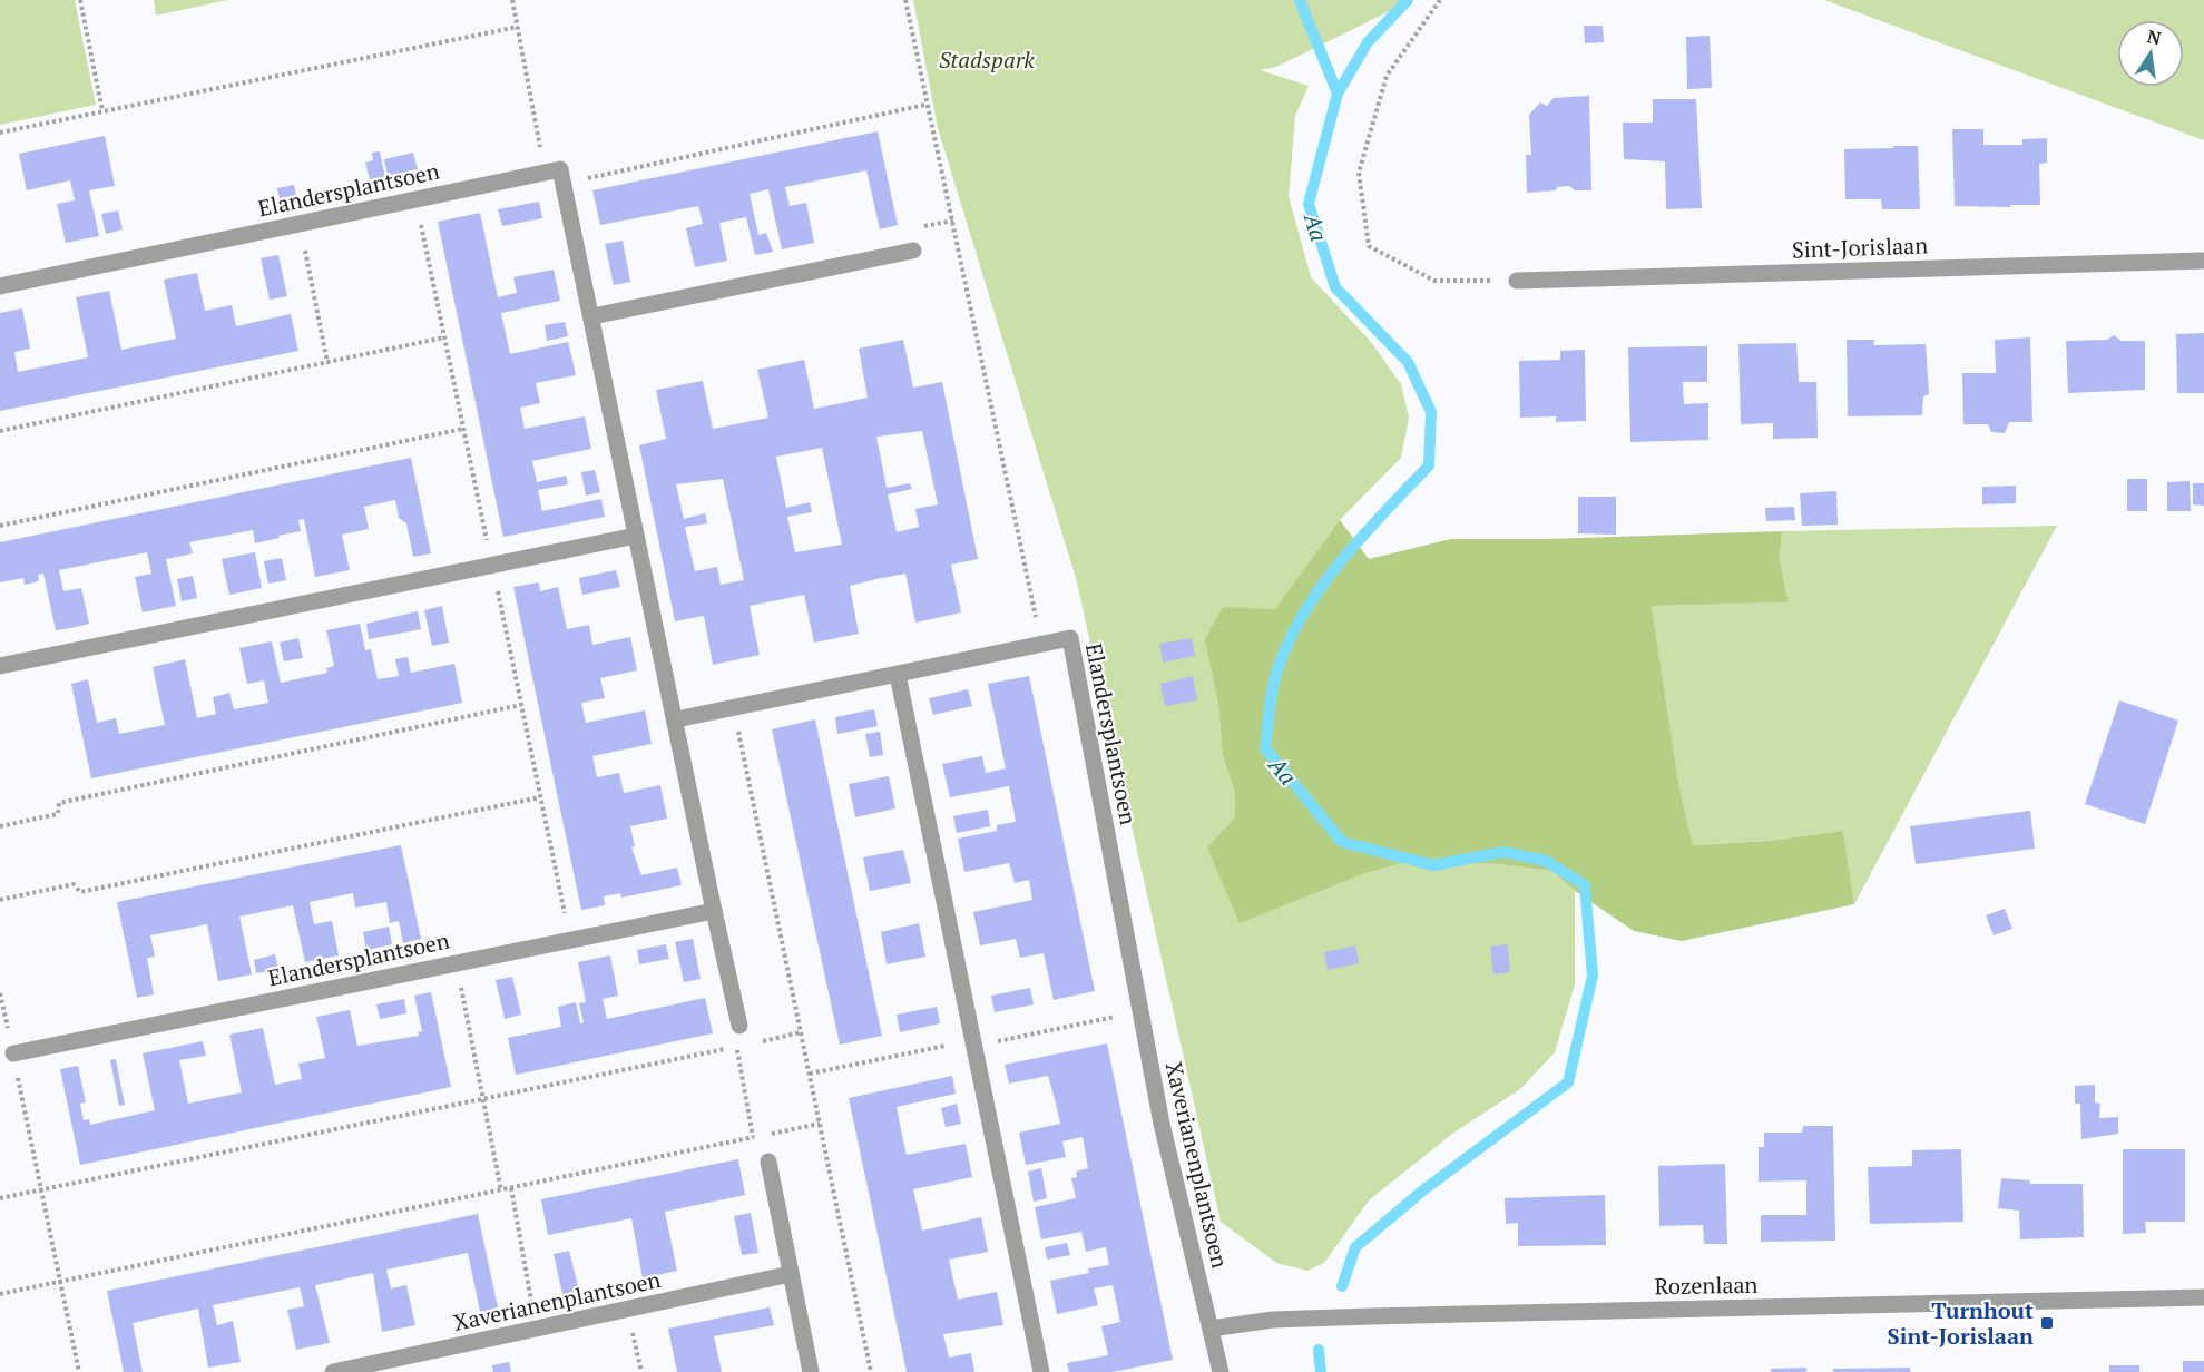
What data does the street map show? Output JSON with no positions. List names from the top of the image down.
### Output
{
  "streets": {
    "street": [
      "Elandersplantsoen",
      "Sint-Jorislaan",
      "Xaverianenplantsoen",
      "Rozenlaan"
    ]
  },
  "crossings": [
    ["Elandersplantsoen", "Xaverianenplantsoen"],
    ["Xaverianenplantsoen", "Rozenlaan"]
  ],
  "water": ["Aa"],
  "parks": ["Stadspark"],
  "places": {
    "transit": ["Turnhout Sint-Jorislaan"]
  },
  "north": "top"
}
